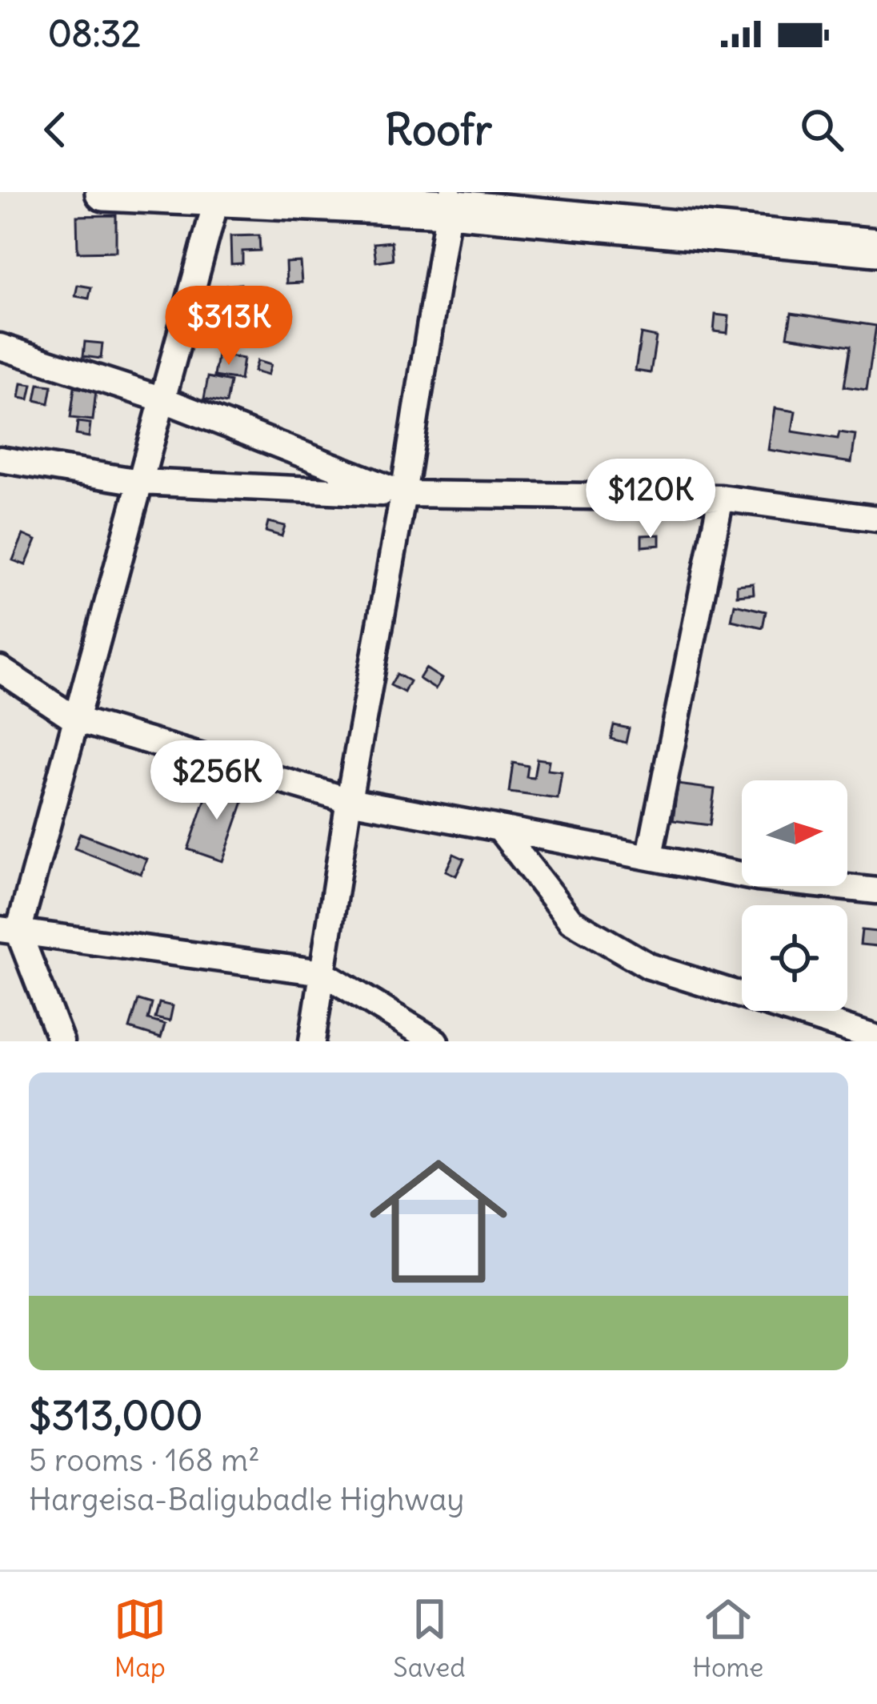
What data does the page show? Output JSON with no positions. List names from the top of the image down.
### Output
{
  "north": "right",
  "page": {
    "status": "08:32",
    "header": "Roofr",
    "price": ["$313K", "$120K", "$256K"],
    "list": [
      {
        "name": "$313,000",
        "note": "5 rooms · 168 m² · Hargeisa-Baligubadle Highway"
      }
    ],
    "tabs": ["Map", "Saved", "Home"]
  }
}
